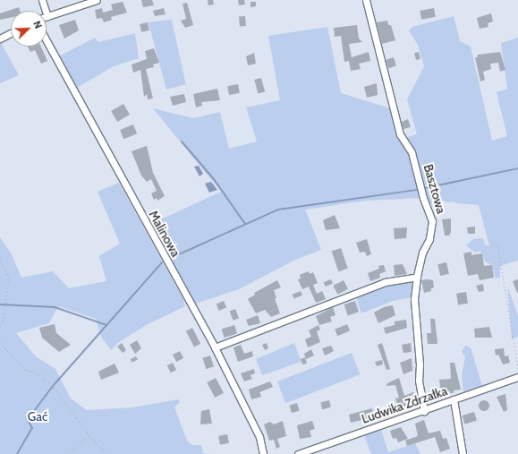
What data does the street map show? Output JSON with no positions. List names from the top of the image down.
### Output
{
  "streets": {
    "street": ["Basztowa", "Malinowa", "Ludwika Zdrzałka"]
  },
  "crossings": [
    ["Basztowa", "Ludwika Zdrzałka"]
  ],
  "parks": ["Gać"],
  "north": "top right"
}
